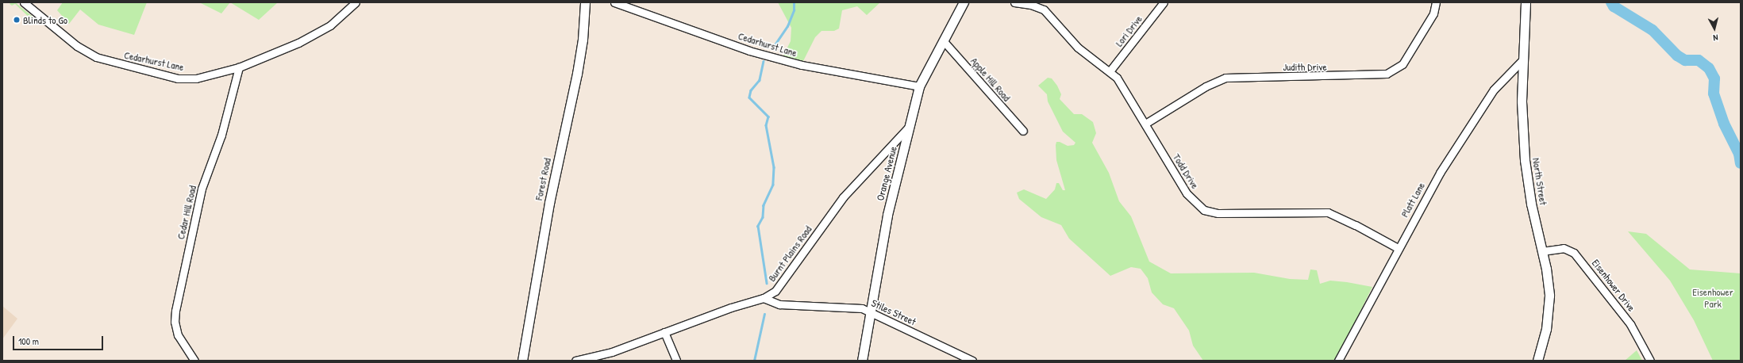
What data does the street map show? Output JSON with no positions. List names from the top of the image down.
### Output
{
  "streets": {
    "main road": ["Orange Avenue", "Forest Road", "North Street"],
    "street": [
      "Lori Drive",
      "Cedarhurst Lane",
      "Judith Drive",
      "Apple Hill Road",
      "Todd Drive",
      "Platt Lane",
      "Cedar Hill Road",
      "Burnt Plains Road",
      "Eisenhower Drive",
      "Stiles Street"
    ]
  },
  "crossings": [
    ["Lori Drive", "Todd Drive"],
    ["Cedarhurst Lane", "Orange Avenue"],
    ["Cedarhurst Lane", "Cedar Hill Road"],
    ["Judith Drive", "Todd Drive"],
    ["Apple Hill Road", "Orange Avenue"],
    ["Todd Drive", "Platt Lane"],
    ["Orange Avenue", "Burnt Plains Road"],
    ["Orange Avenue", "Stiles Street"],
    ["North Street", "Platt Lane"],
    ["North Street", "Eisenhower Drive"],
    ["Burnt Plains Road", "Stiles Street"]
  ],
  "parks": ["Eisenhower Park"],
  "places": ["Blinds to Go"],
  "scale_bar": "100 m",
  "north": "bottom"
}
